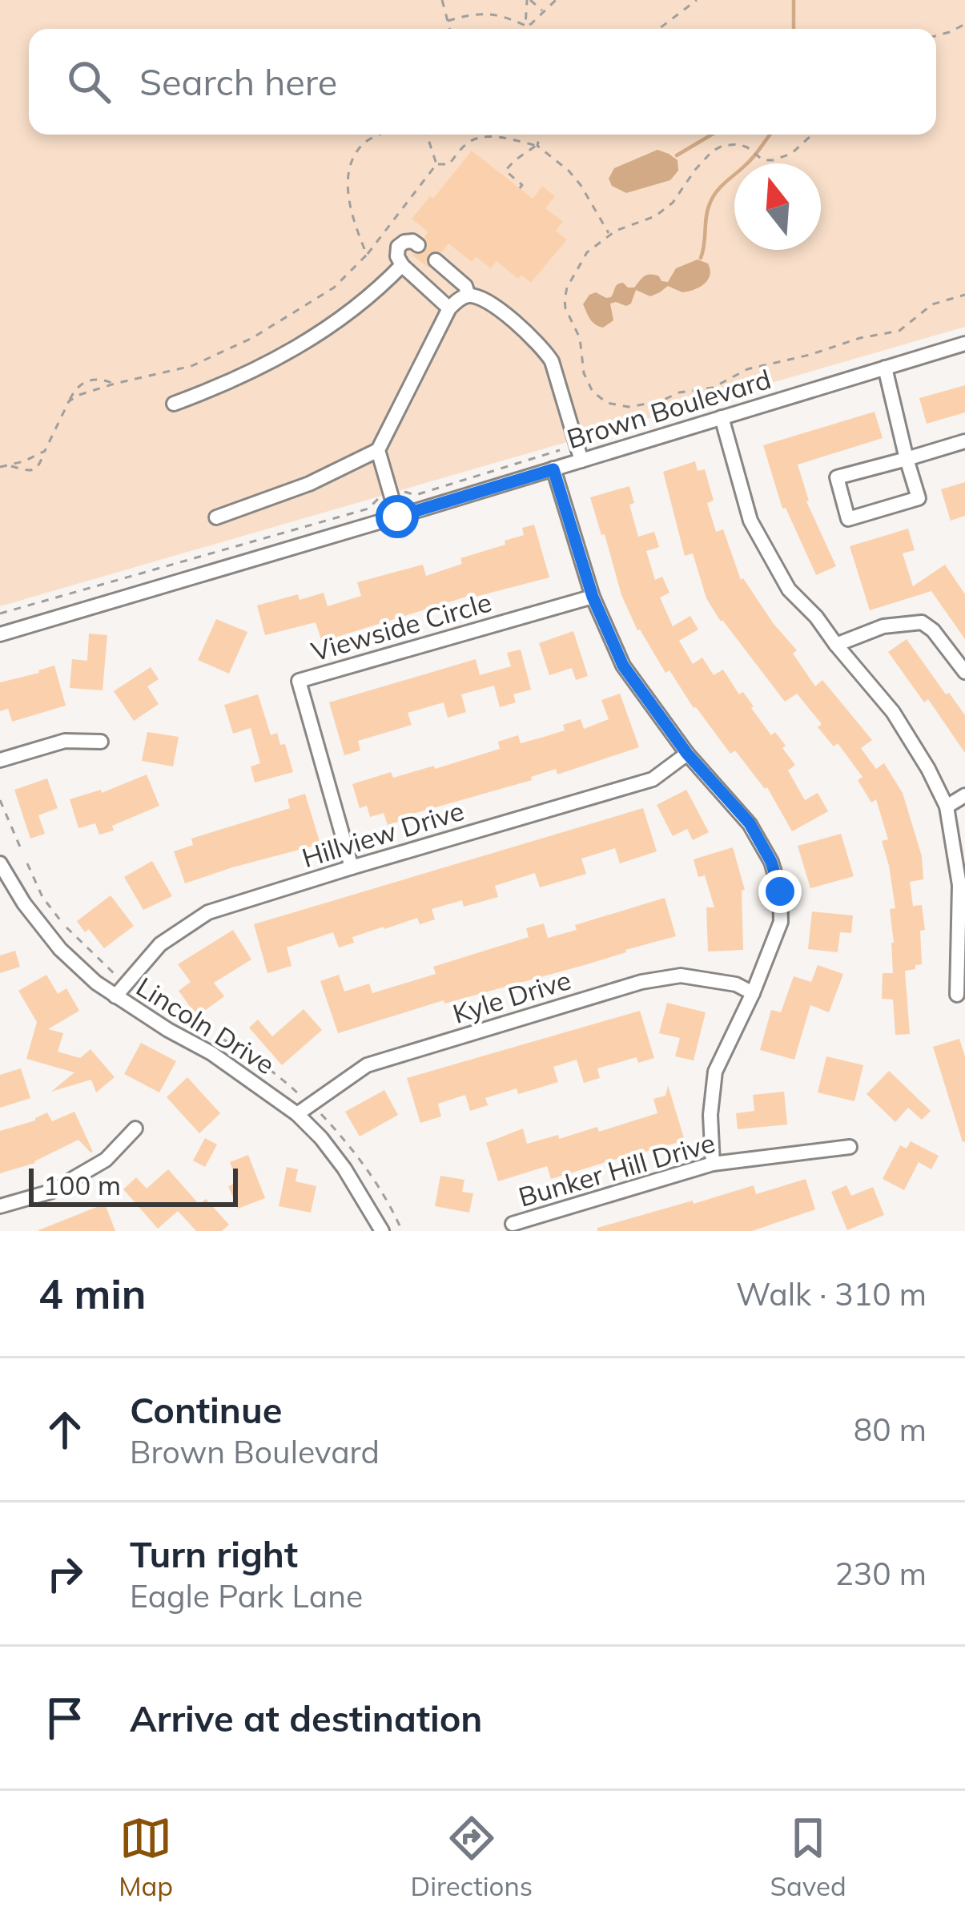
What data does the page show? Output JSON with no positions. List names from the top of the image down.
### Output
{
  "streets": {
    "street": [
      "Brown Boulevard",
      "Viewside Circle",
      "Hillview Drive",
      "Kyle Drive",
      "Lincoln Drive",
      "Bunker Hill Drive"
    ]
  },
  "crossings": [
    ["Viewside Circle", "Hillview Drive"],
    ["Hillview Drive", "Lincoln Drive"],
    ["Kyle Drive", "Lincoln Drive"]
  ],
  "scale_bar": "100 m",
  "north": "top",
  "page": {
    "search": "Search here",
    "scale": "100 m",
    "heading": ["4 min", "Walk · 310 m"],
    "list": [
      ["Continue", "Brown Boulevard", "80 m"],
      ["Turn right", "Eagle Park Lane", "230 m"],
      "Arrive at destination"
    ],
    "nav": ["Map", "Directions", "Saved"]
  }
}
